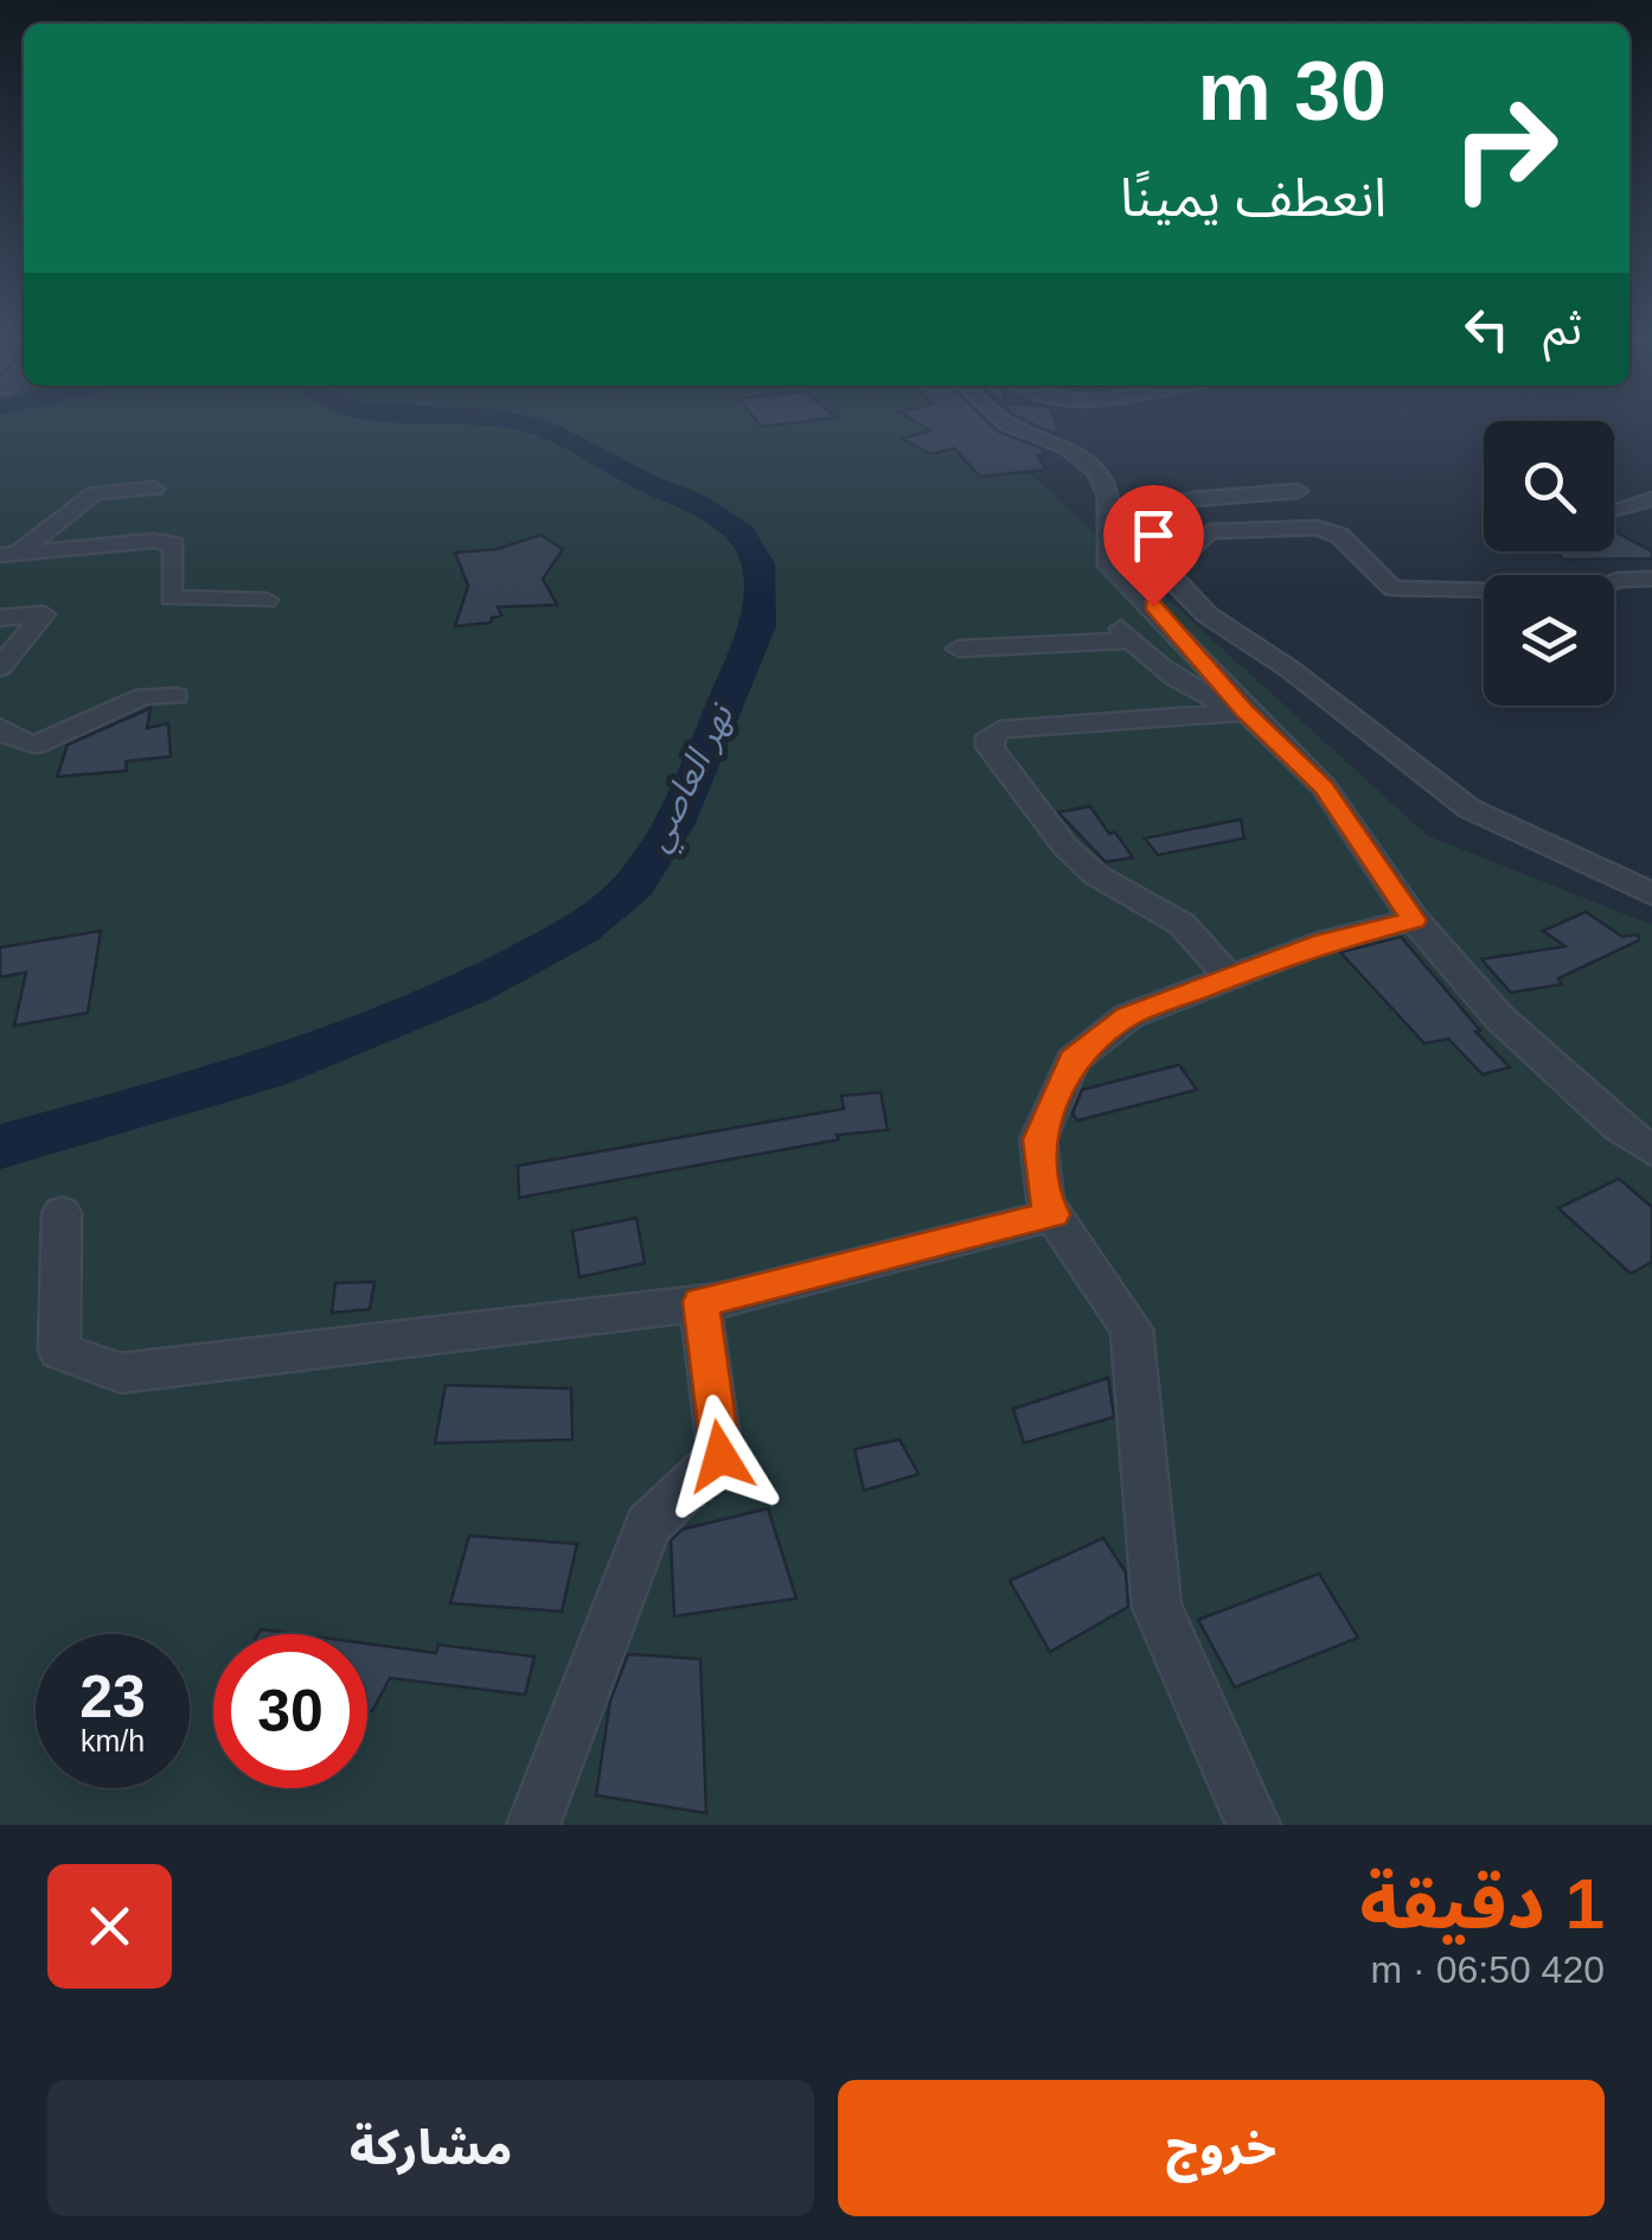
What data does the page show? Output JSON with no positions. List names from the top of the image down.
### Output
{
  "water": ["نهر العاصي"],
  "page": {
    "turn": ["30 m", "انعطف يمينًا"],
    "then": "ثم",
    "speed": "23 km/h",
    "limit": "30",
    "heading": ["1 دقيقة", "420 m · 06:50"],
    "buttons": ["خروج", "مشاركة"]
  }
}
